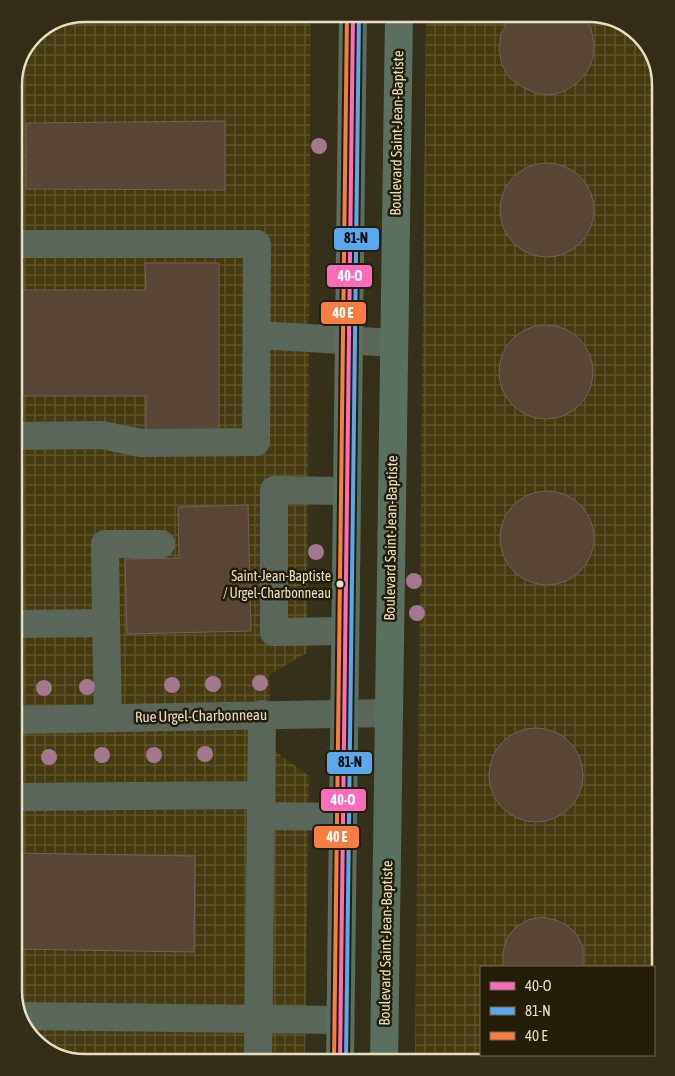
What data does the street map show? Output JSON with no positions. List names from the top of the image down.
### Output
{
  "streets": {
    "main road": ["Boulevard Saint-Jean-Baptiste"],
    "street": ["Rue Urgel-Charbonneau"]
  },
  "crossings": [
    ["Boulevard Saint-Jean-Baptiste", "Rue Urgel-Charbonneau"]
  ],
  "places": ["Saint-Jean-Baptiste / Urgel-Charbonneau"],
  "lines": ["transit line 40-O", "transit line 81-N"],
  "legend": ["40-O", "81-N", "40 E"]
}
